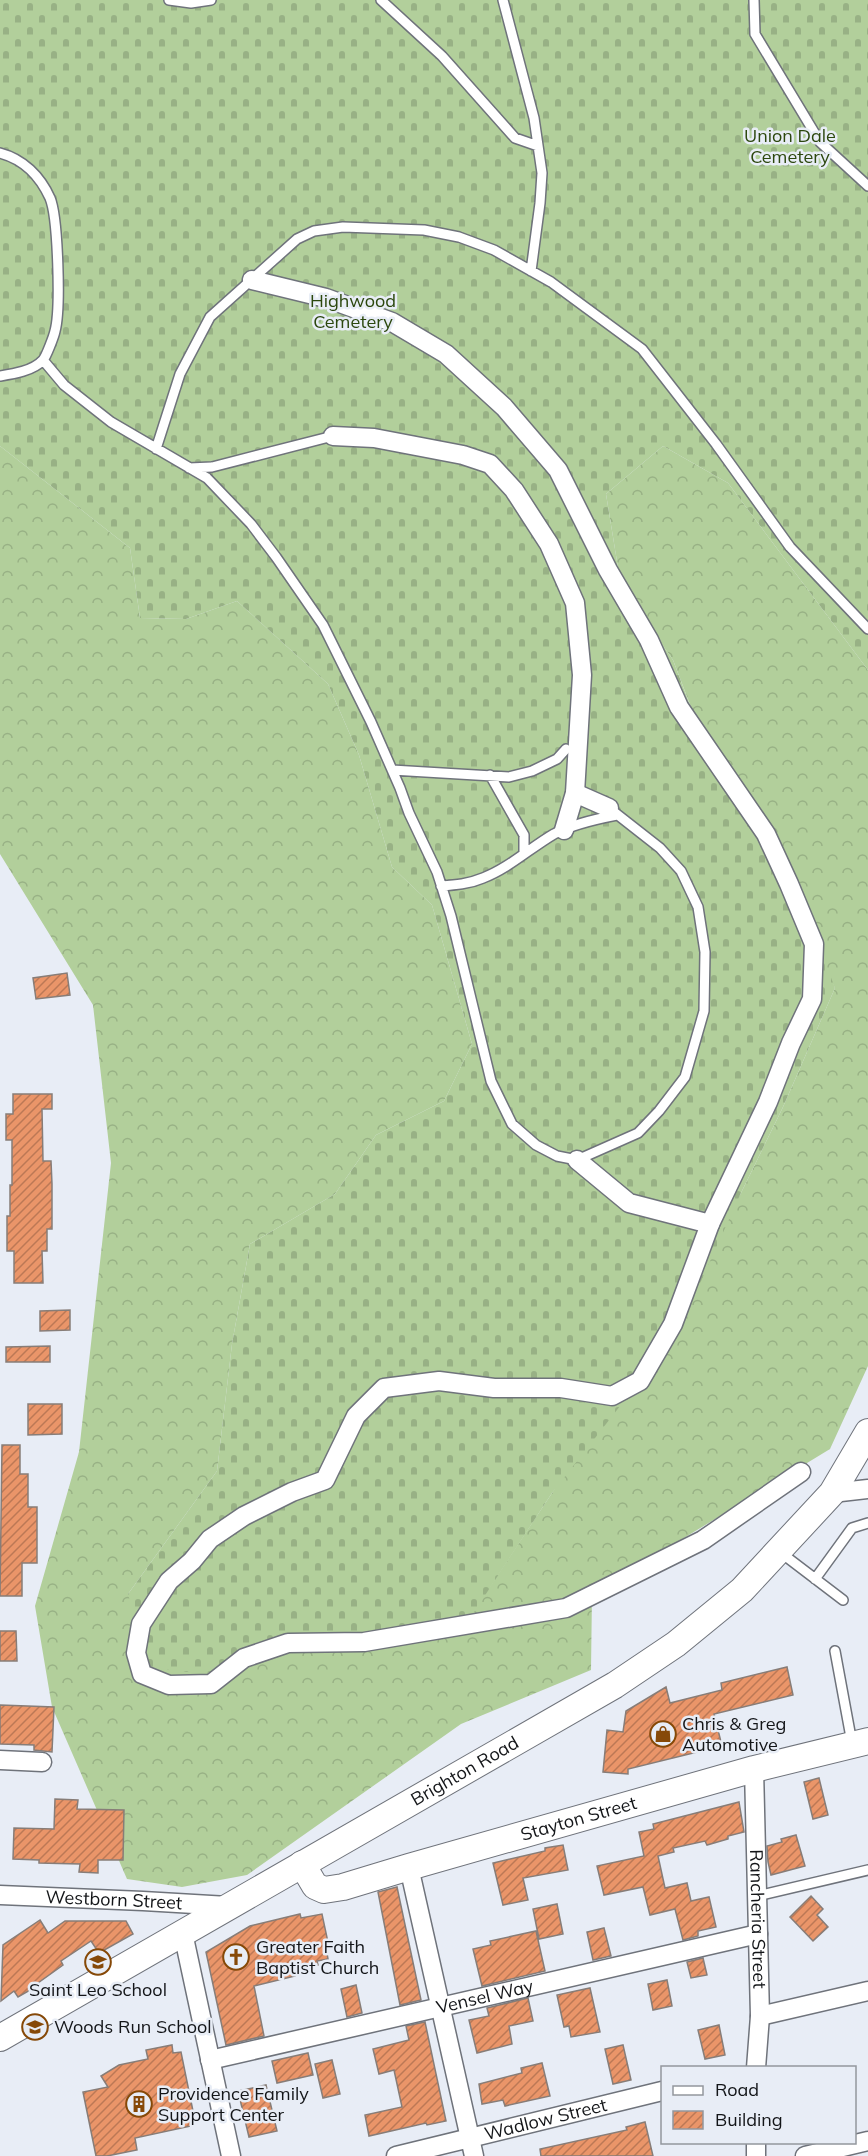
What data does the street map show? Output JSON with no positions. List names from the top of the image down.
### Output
{
  "streets": {
    "street": [
      "Brighton Road",
      "Stayton Street",
      "Westborn Street",
      "Rancheria Street",
      "Vensel Way",
      "Wadlow Street"
    ]
  },
  "crossings": [
    ["Brighton Road", "Stayton Street"],
    ["Brighton Road", "Westborn Street"],
    ["Stayton Street", "Rancheria Street"],
    ["Rancheria Street", "Vensel Way"]
  ],
  "parks": ["Union Dale Cemetery", "Highwood Cemetery"],
  "places": {
    "shop": ["Chris & Greg Automotive"],
    "church": ["Greater Faith Baptist Church"],
    "school or university": ["Saint Leo School", "Woods Run School"],
    "building": ["Providence Family Support Center"]
  },
  "legend": ["Road", "Building"]
}
